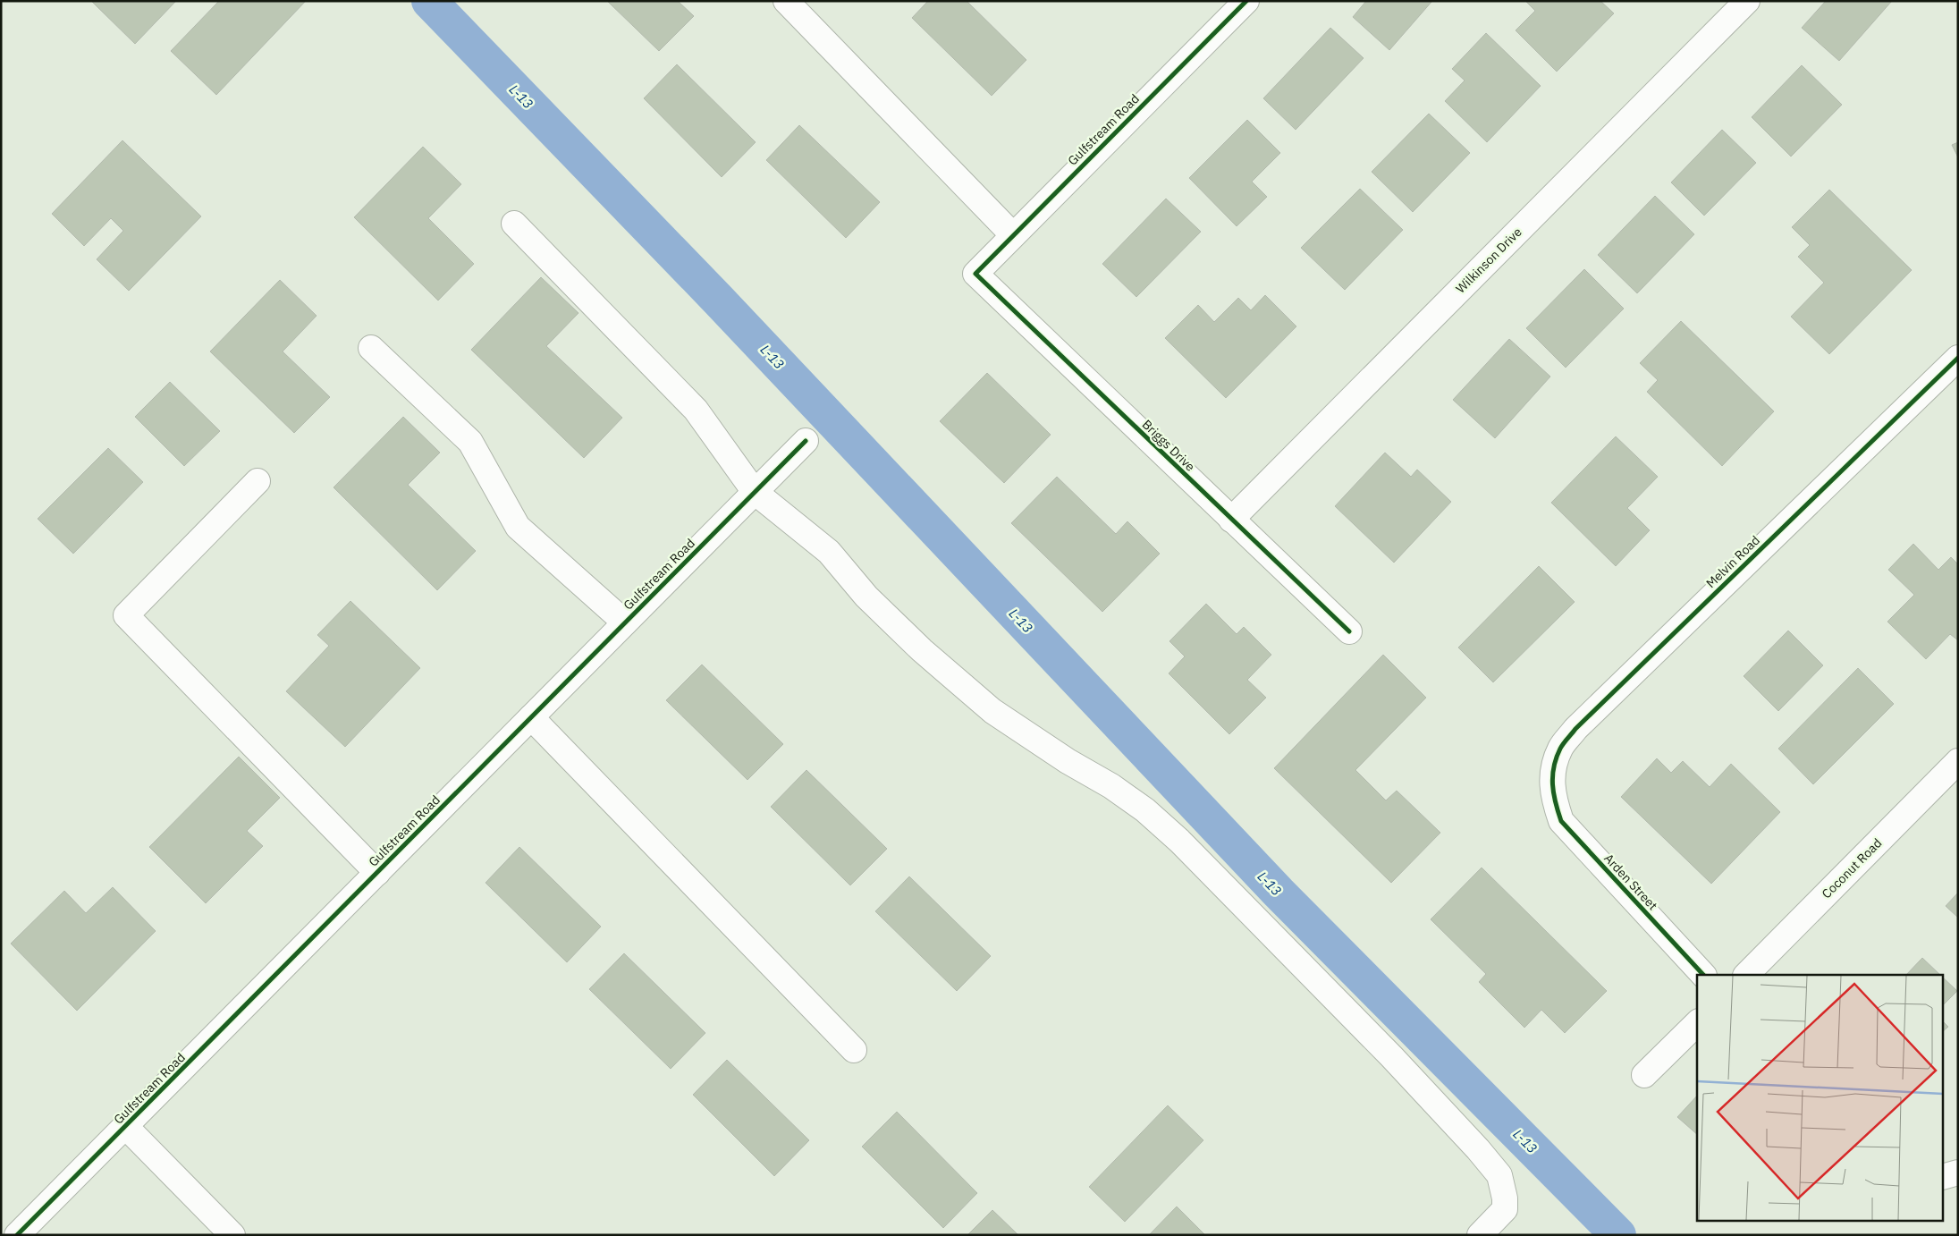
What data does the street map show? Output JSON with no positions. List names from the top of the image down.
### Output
{
  "streets": {
    "street": [
      "Gulfstream Road",
      "Wilkinson Drive",
      "Briggs Drive",
      "Melvin Road",
      "Coconut Road",
      "Arden Street"
    ]
  },
  "crossings": [
    ["Gulfstream Road", "Briggs Drive"],
    ["Wilkinson Drive", "Briggs Drive"],
    ["Melvin Road", "Arden Street"]
  ],
  "water": ["L-13"]
}
